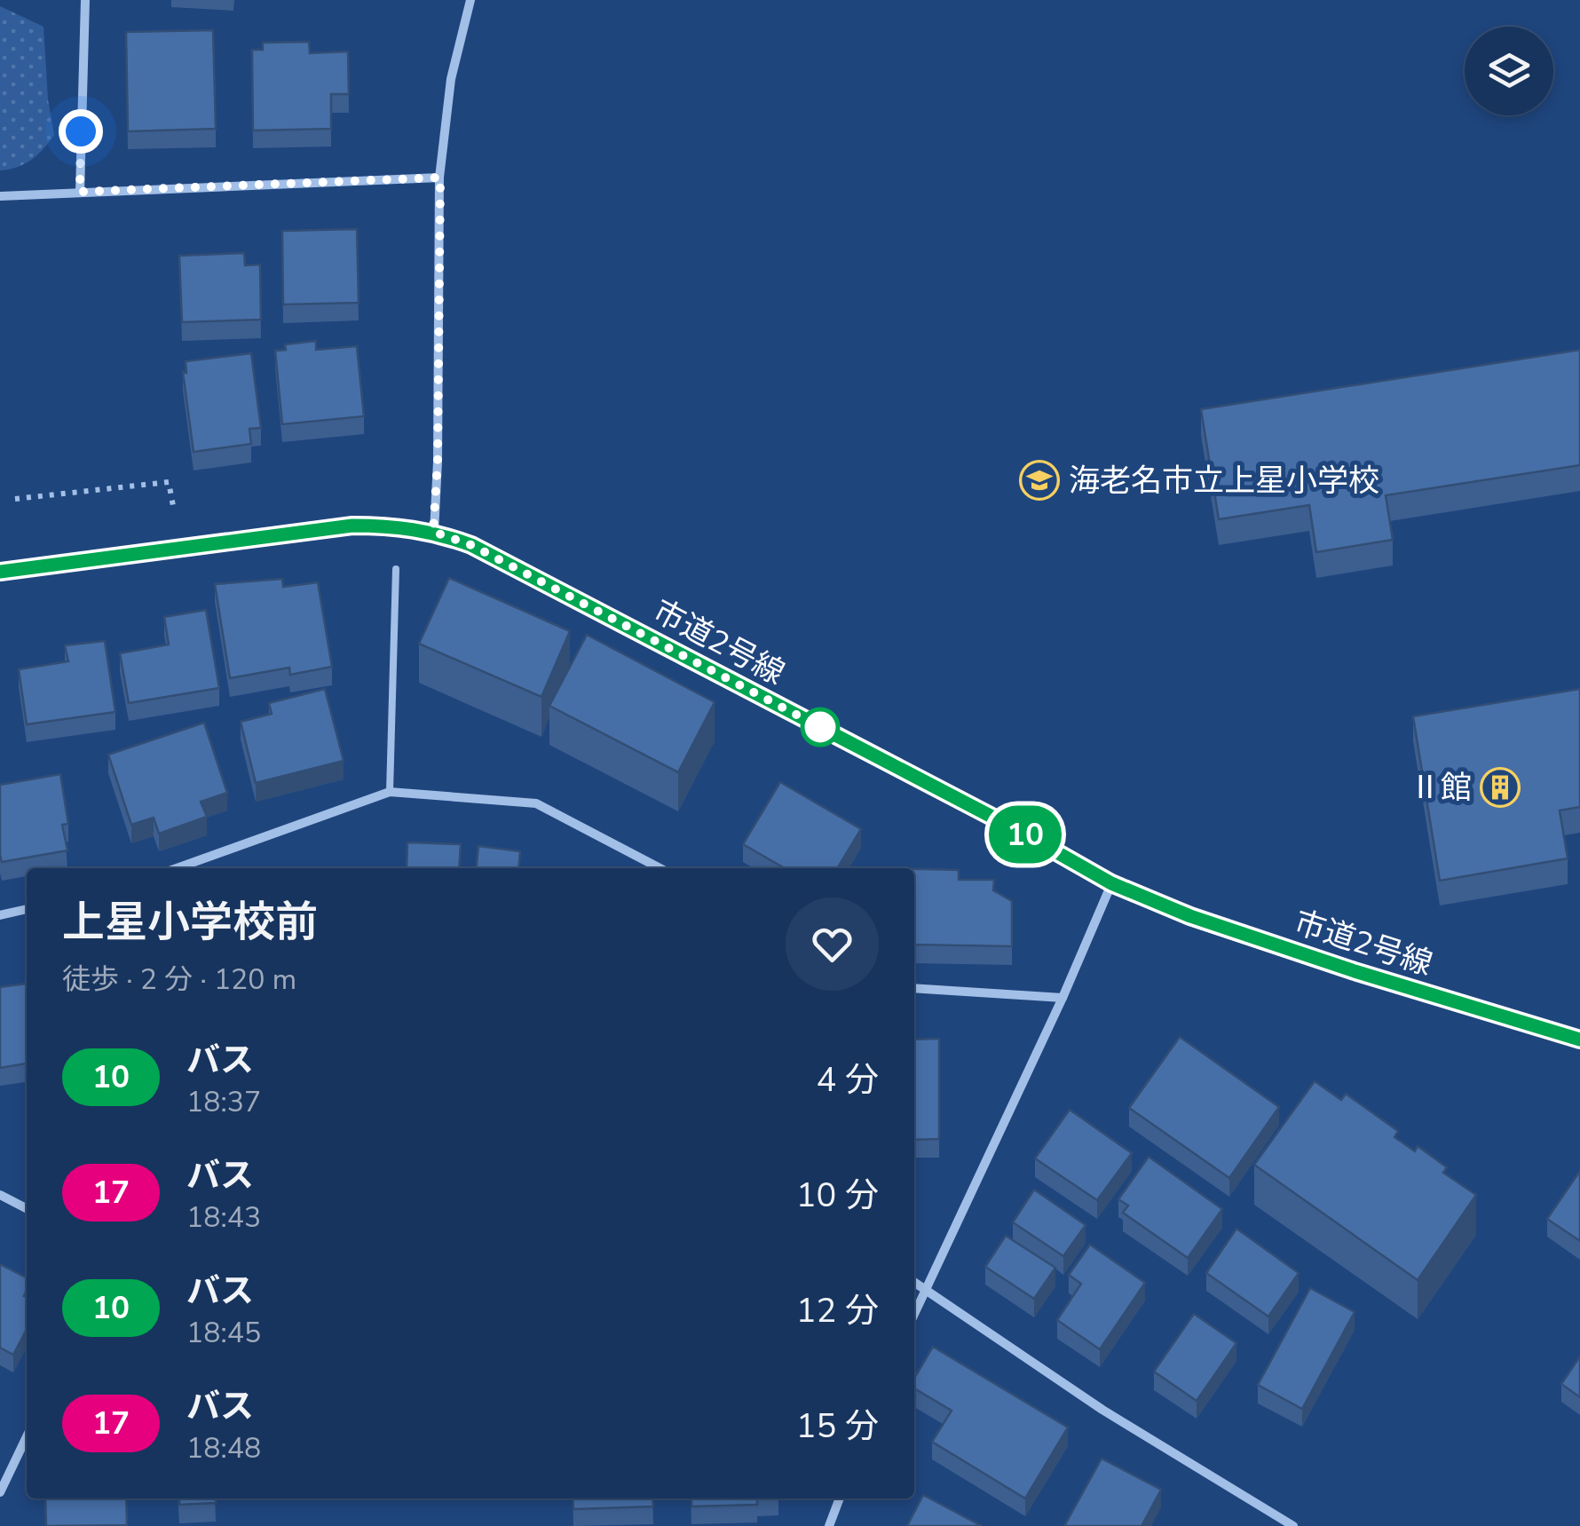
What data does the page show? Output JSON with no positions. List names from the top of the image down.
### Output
{
  "streets": {
    "street": ["市道2号線"]
  },
  "places": {
    "school or university": ["海老名市立上星小学校"],
    "building": ["Ⅱ館"]
  },
  "lines": ["bus line 10"],
  "page": {
    "on_map": "10",
    "heading": ["上星小学校前", "徒歩 · 2 分 · 120 m"],
    "list": [
      {
        "mark": "10",
        "name": "バス",
        "note": "18:37",
        "value": "4 分"
      },
      {
        "mark": "17",
        "name": "バス",
        "note": "18:43",
        "value": "10 分"
      },
      {
        "mark": "10",
        "name": "バス",
        "note": "18:45",
        "value": "12 分"
      },
      {
        "mark": "17",
        "name": "バス",
        "note": "18:48",
        "value": "15 分"
      }
    ]
  }
}
